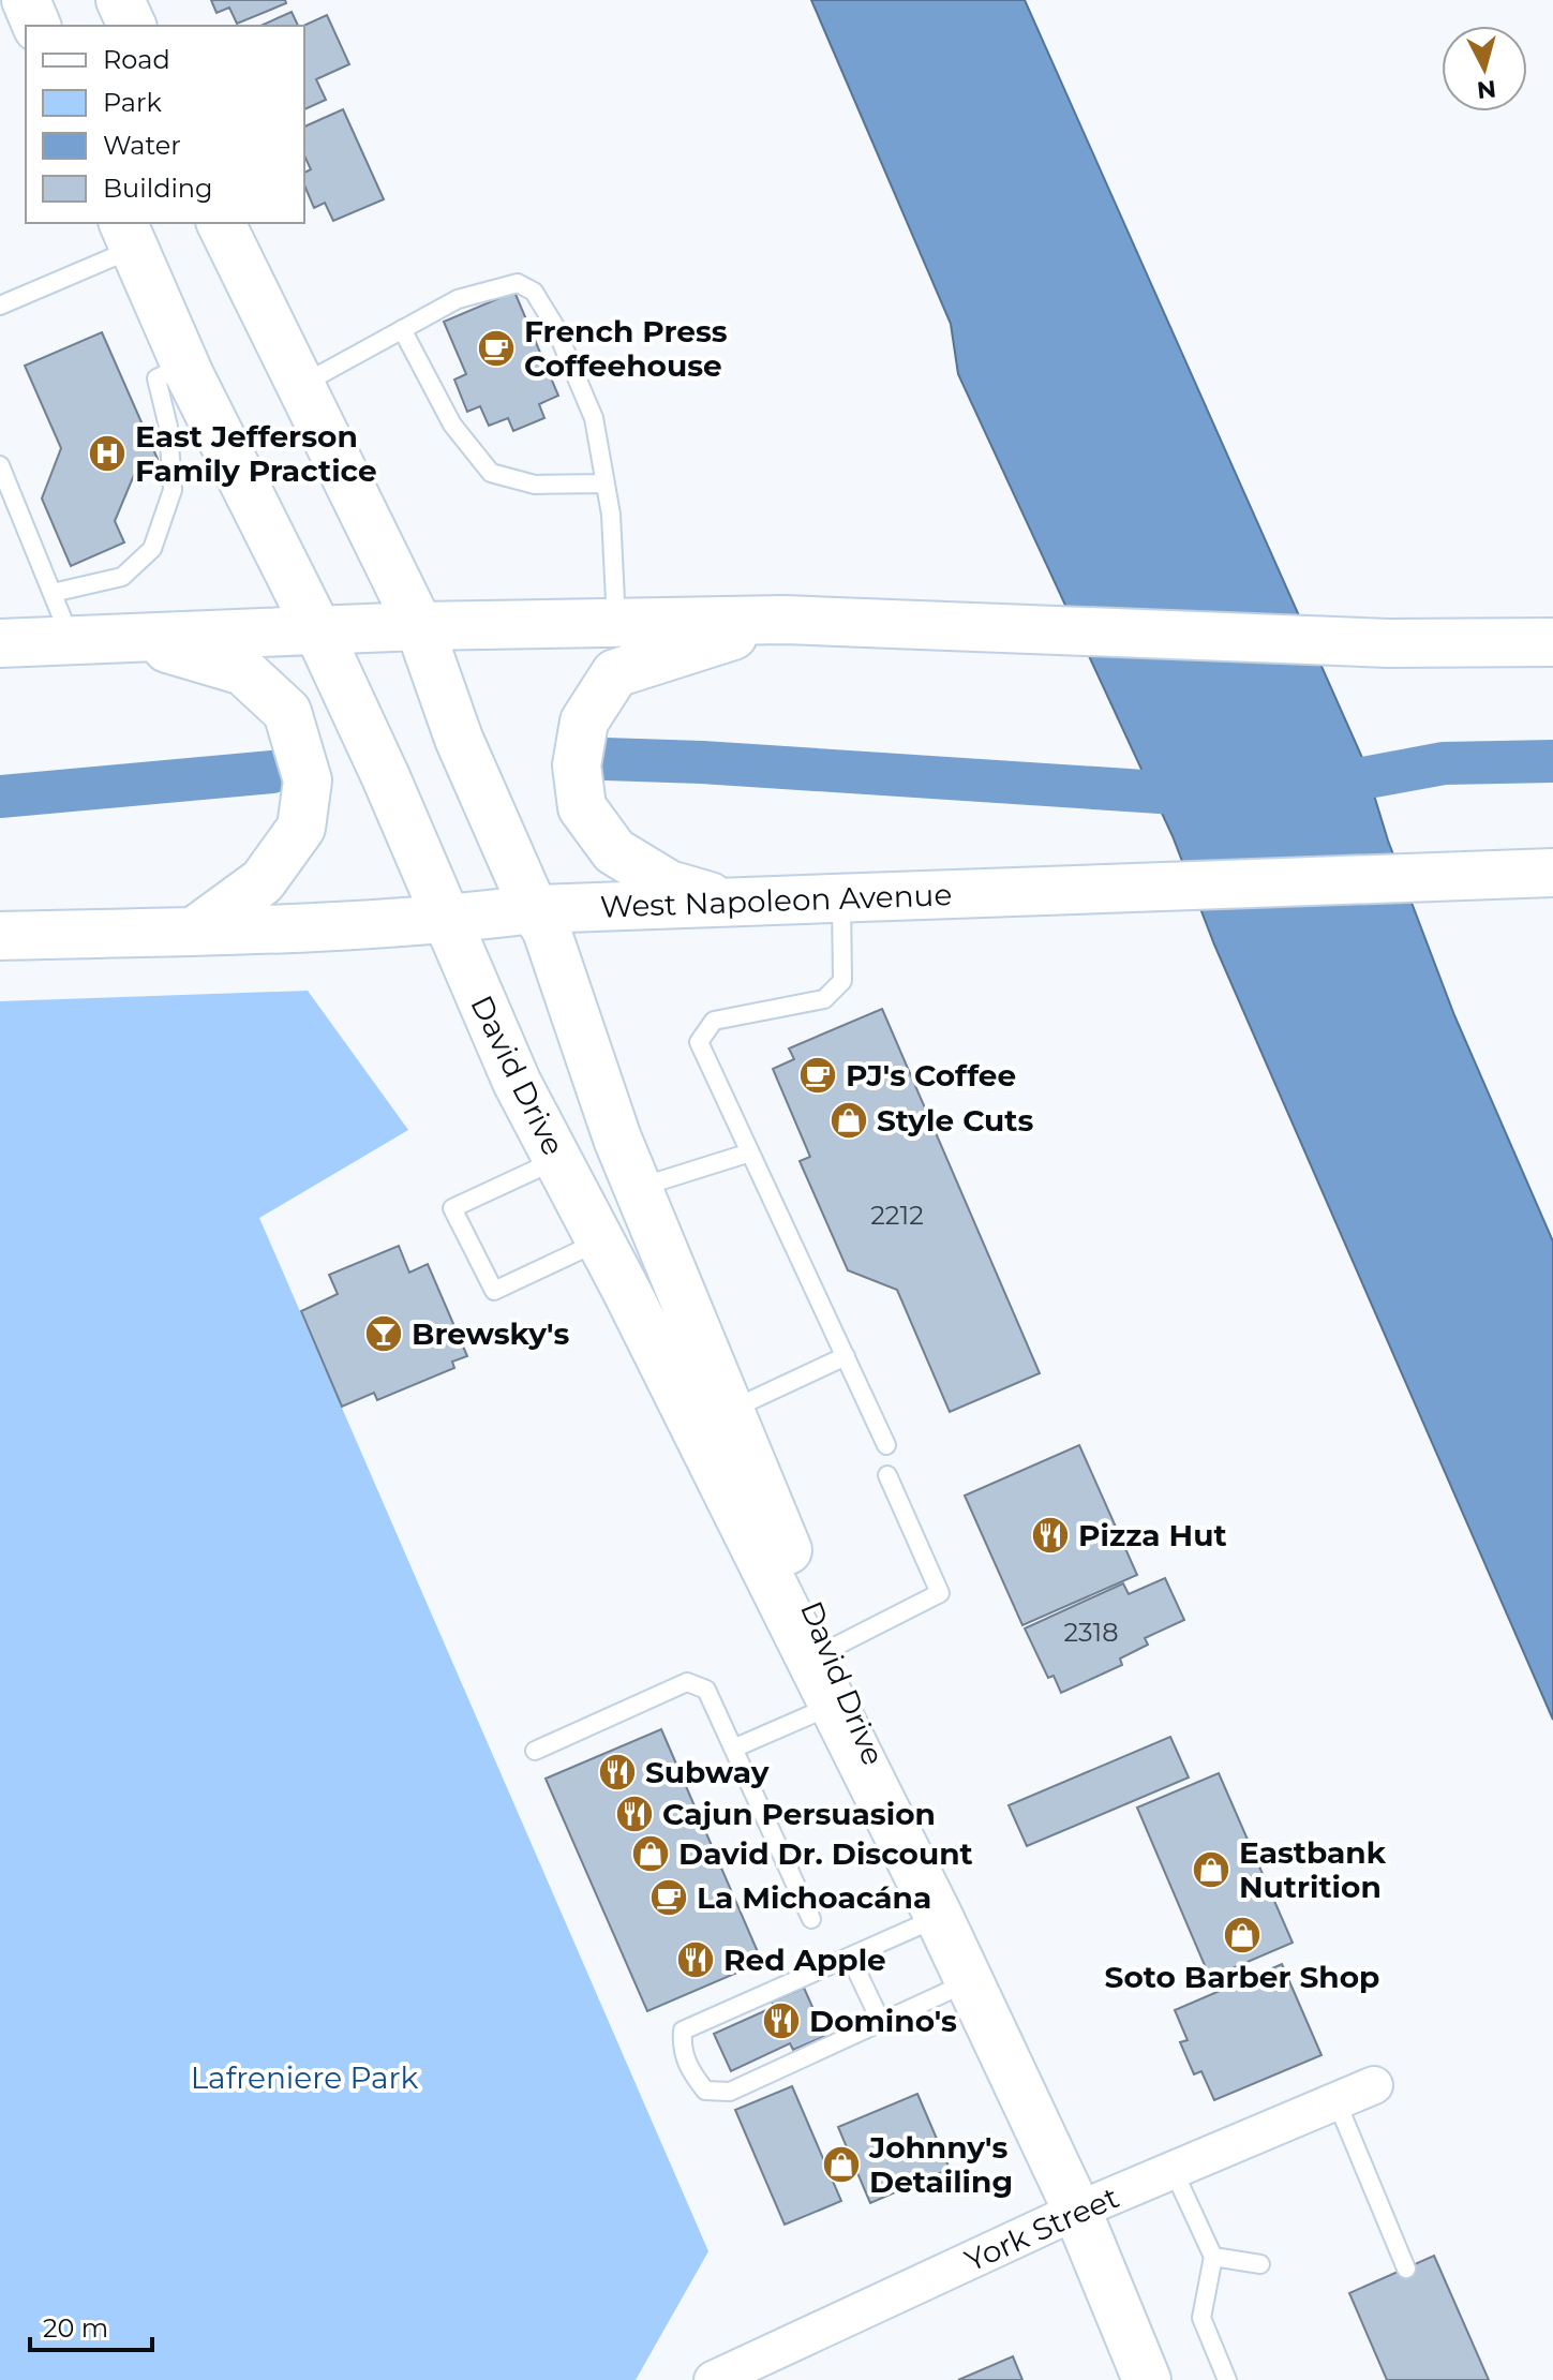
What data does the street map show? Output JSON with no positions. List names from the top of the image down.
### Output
{
  "streets": {
    "main road": ["West Napoleon Avenue", "David Drive"],
    "street": ["York Street"]
  },
  "crossings": [
    ["West Napoleon Avenue", "David Drive"],
    ["David Drive", "York Street"]
  ],
  "parks": ["Lafreniere Park"],
  "places": {
    "cafe": ["French Press Coffeehouse", "PJ's Coffee", "La Michoacána"],
    "hospital": ["East Jefferson Family Practice"],
    "shop": [
      "Style Cuts",
      "David Dr. Discount",
      "Eastbank Nutrition",
      "Soto Barber Shop",
      "Johnny's Detailing"
    ],
    "bar": ["Brewsky's"],
    "restaurant": [
      "Pizza Hut",
      "Subway",
      "Cajun Persuasion",
      "Red Apple",
      "Domino's"
    ]
  },
  "house_numbers": ["2212", "2318"],
  "legend": [
    "Road",
    "Park",
    "Water",
    "Building"
  ],
  "scale_bar": "20 m",
  "north": "bottom"
}
